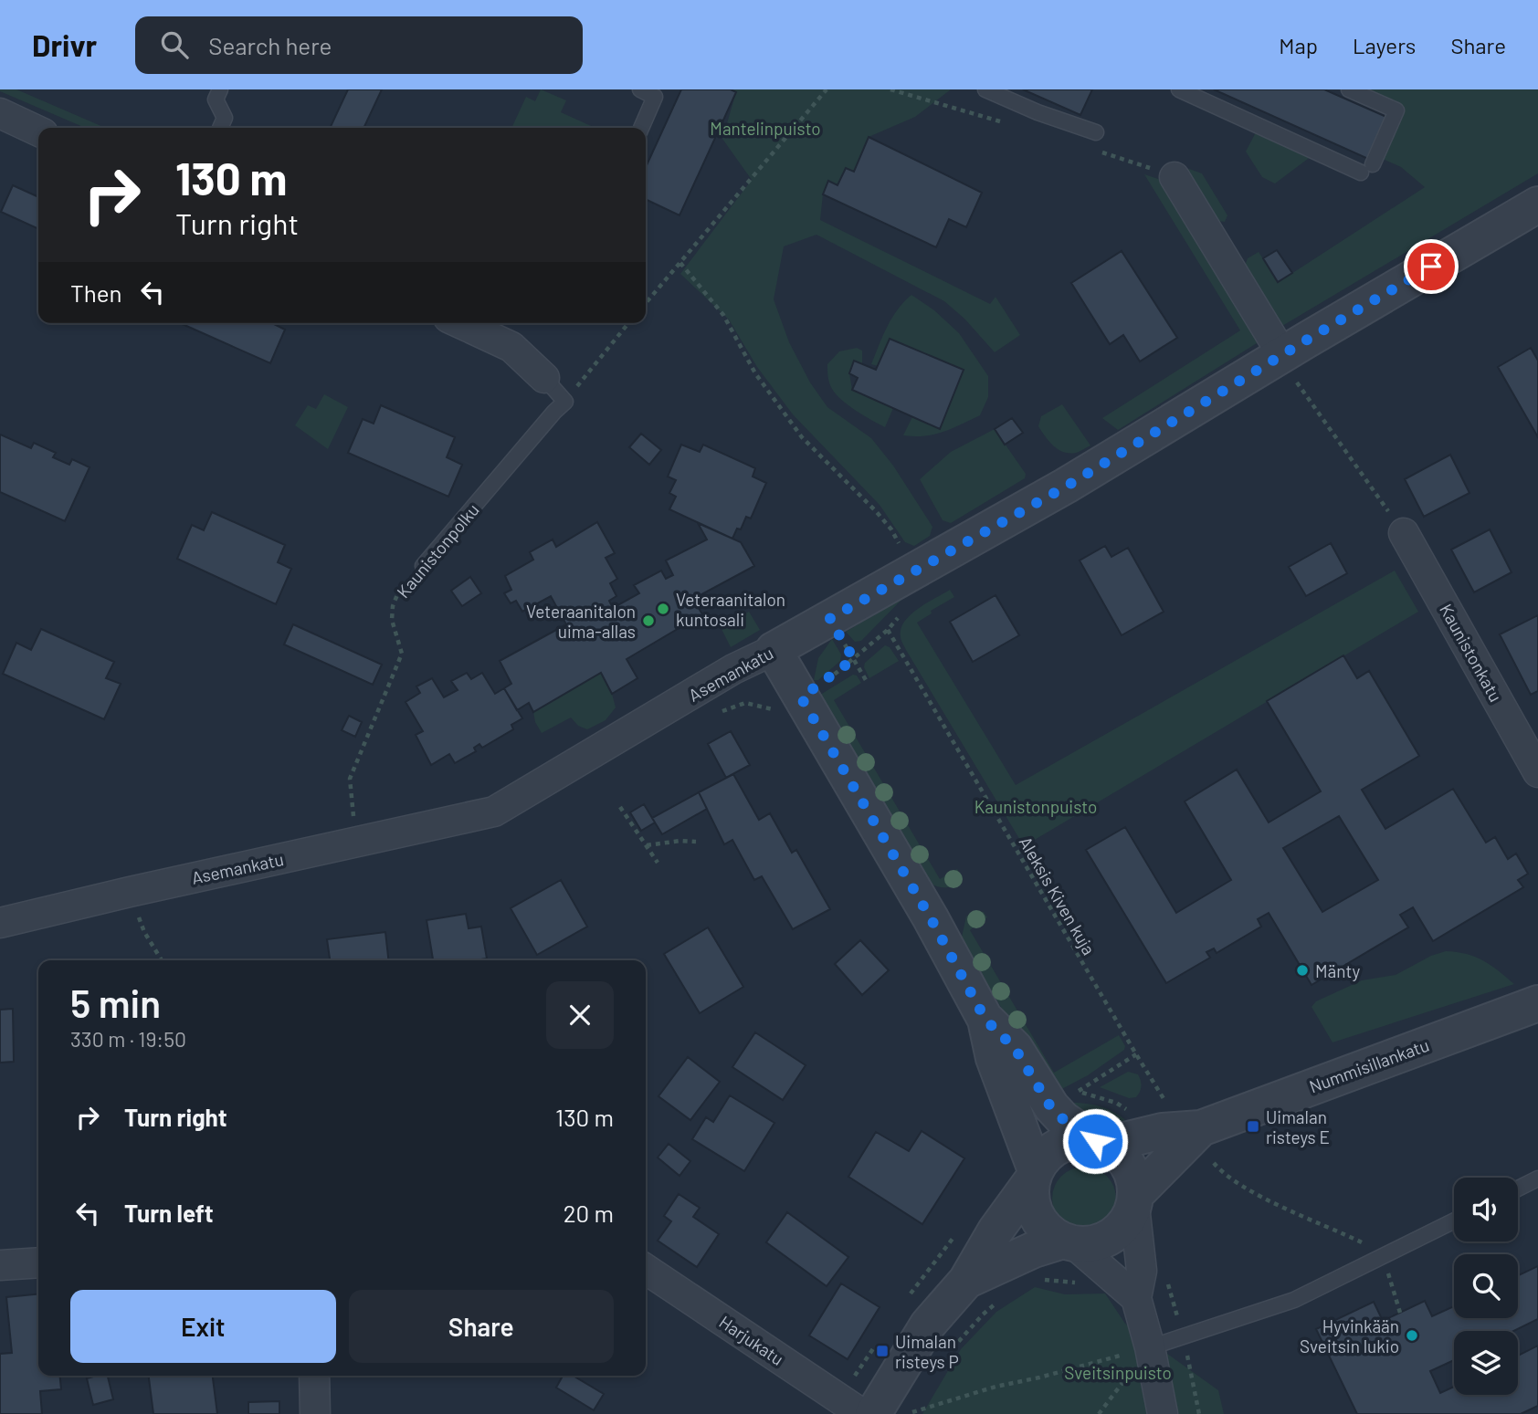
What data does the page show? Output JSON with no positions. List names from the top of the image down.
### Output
{
  "streets": {
    "street": [
      "Kaunistonkatu",
      "Asemankatu",
      "Nummisillankatu",
      "Harjukatu"
    ],
    "lane": ["Kaunistonpolku"],
    "path": ["Aleksis Kiven kuja"]
  },
  "crossings": [
    ["Kaunistonpolku", "Asemankatu"]
  ],
  "parks": ["Mantelinpuisto", "Kaunistonpuisto", "Sveitsinpuisto"],
  "places": {
    "other": [
      "Veteraanitalon kuntosali",
      "Veteraanitalon uima-allas",
      "Mänty",
      "Hyvinkään Sveitsin lukio"
    ],
    "transit": ["Uimalan risteys E", "Uimalan risteys P"]
  },
  "page": {
    "header": "Drivr",
    "search": "Search here",
    "nav": ["Map", "Layers", "Share"],
    "turn": ["130 m", "Turn right"],
    "then": "Then",
    "heading": ["5 min", "330 m · 19:50"],
    "list": [
      {
        "name": "Turn right",
        "value": "130 m"
      },
      {
        "name": "Turn left",
        "value": "20 m"
      }
    ],
    "buttons": ["Exit", "Share"]
  }
}
